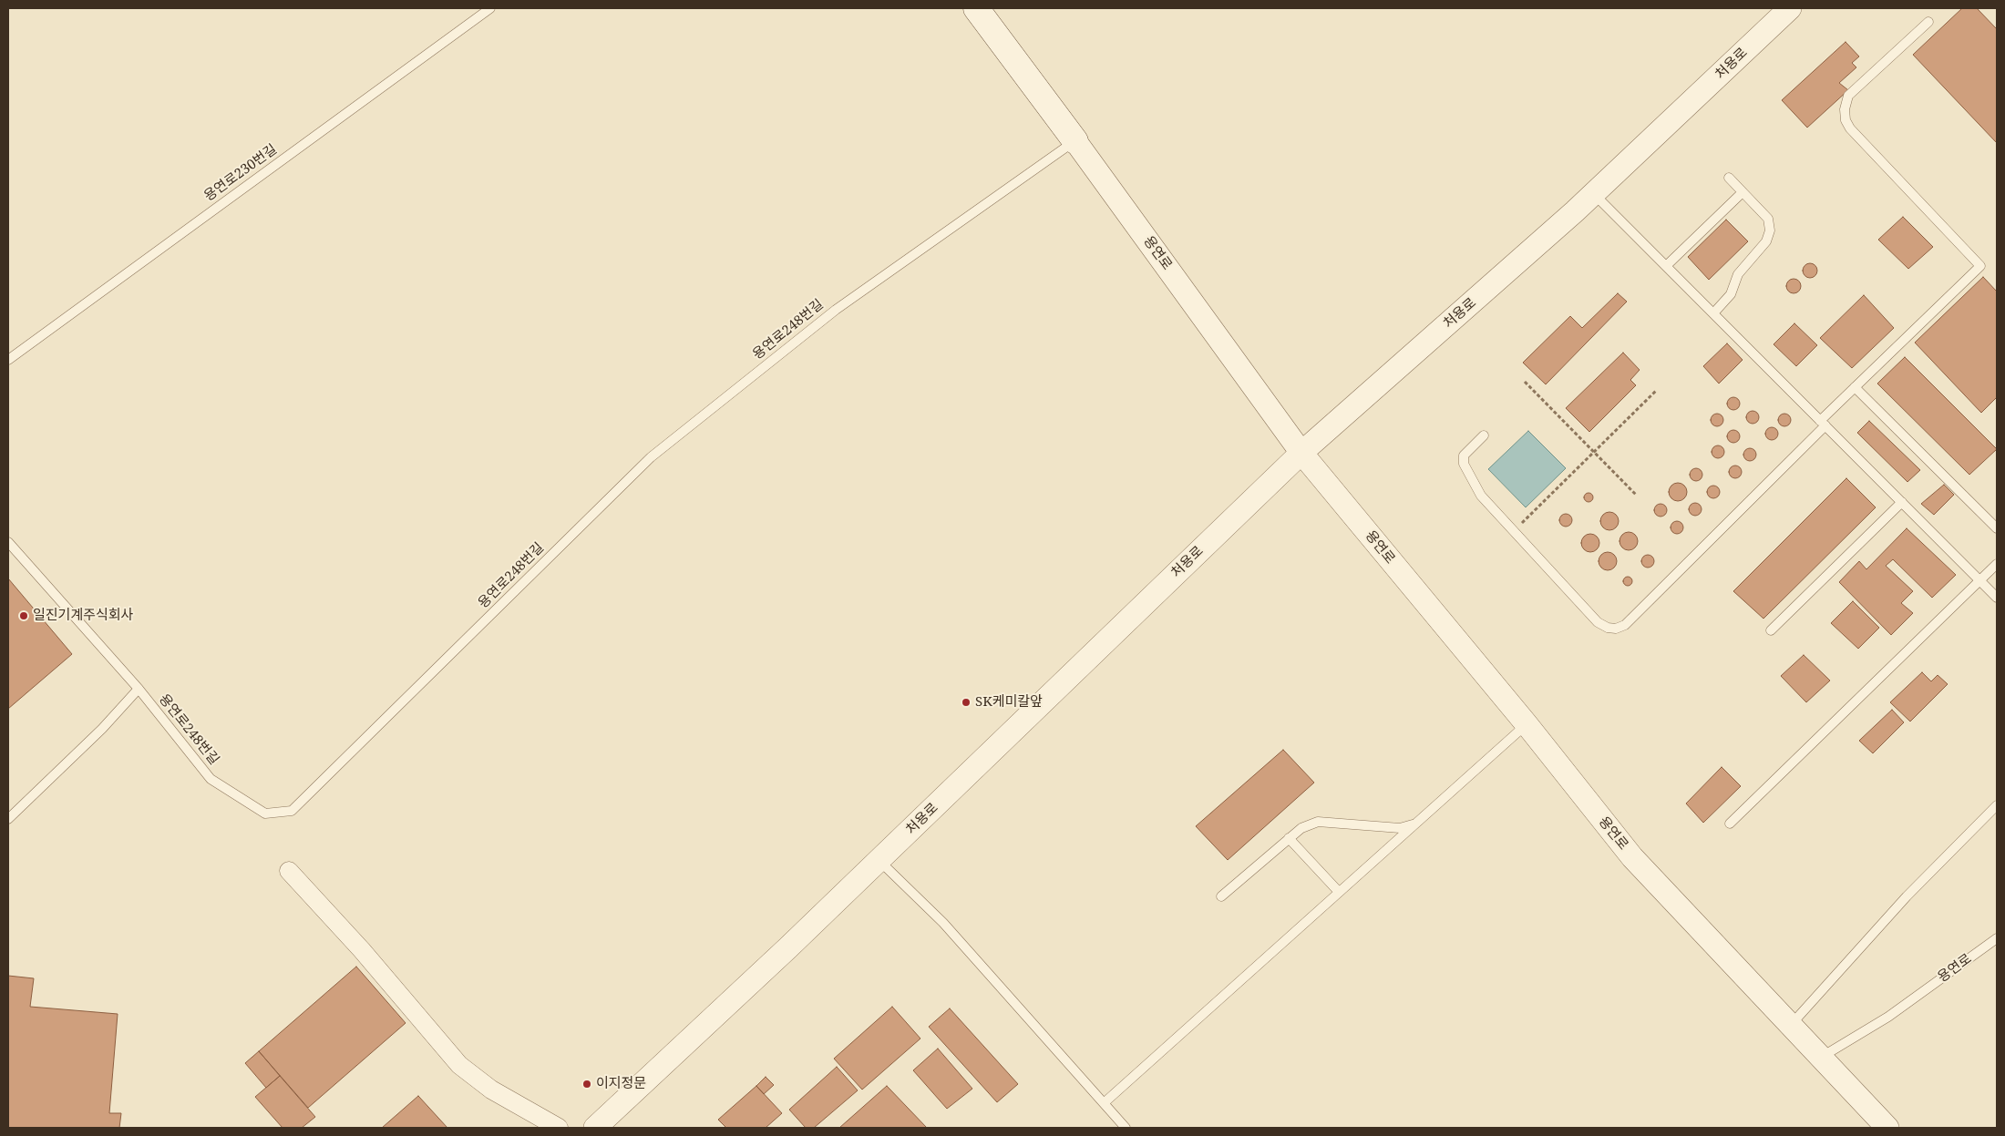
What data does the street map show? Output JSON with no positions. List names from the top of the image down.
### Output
{
  "streets": {
    "main road": ["용연로"],
    "street": ["처용로"],
    "lane": ["용연로230번길", "용연로248번길"]
  },
  "crossings": [
    ["처용로", "용연로"],
    ["용연로", "용연로248번길"]
  ],
  "places": ["일진기계주식회사", "SK케미칼앞", "이지정문"]
}
